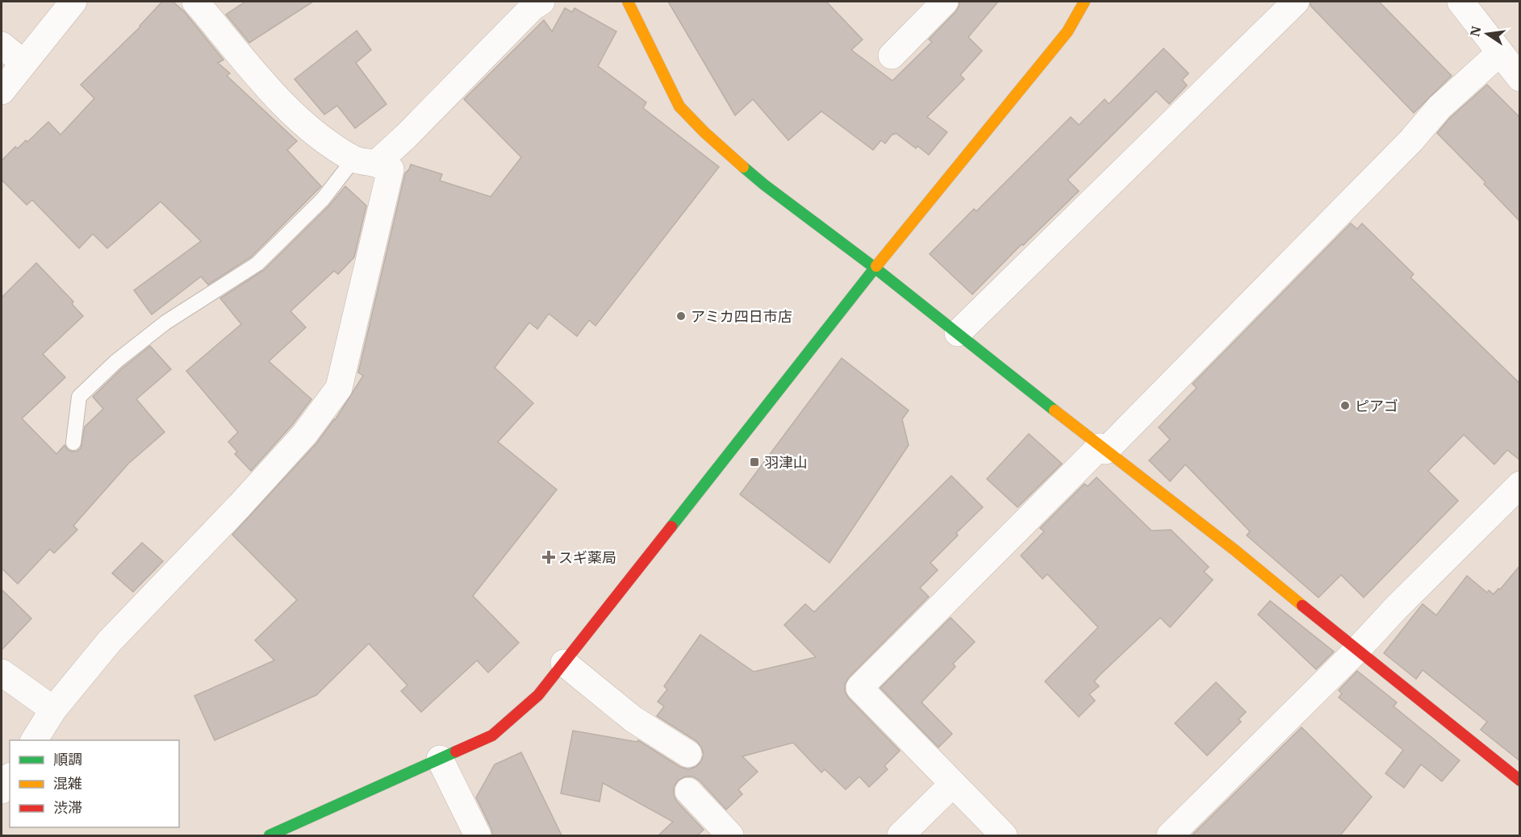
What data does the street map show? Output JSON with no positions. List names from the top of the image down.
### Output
{
  "places": {
    "other": ["アミカ四日市店", "ピアゴ"],
    "transit": ["羽津山"],
    "health": ["スギ薬局"]
  },
  "legend": ["順調", "混雑", "渋滞"],
  "north": "left"
}
